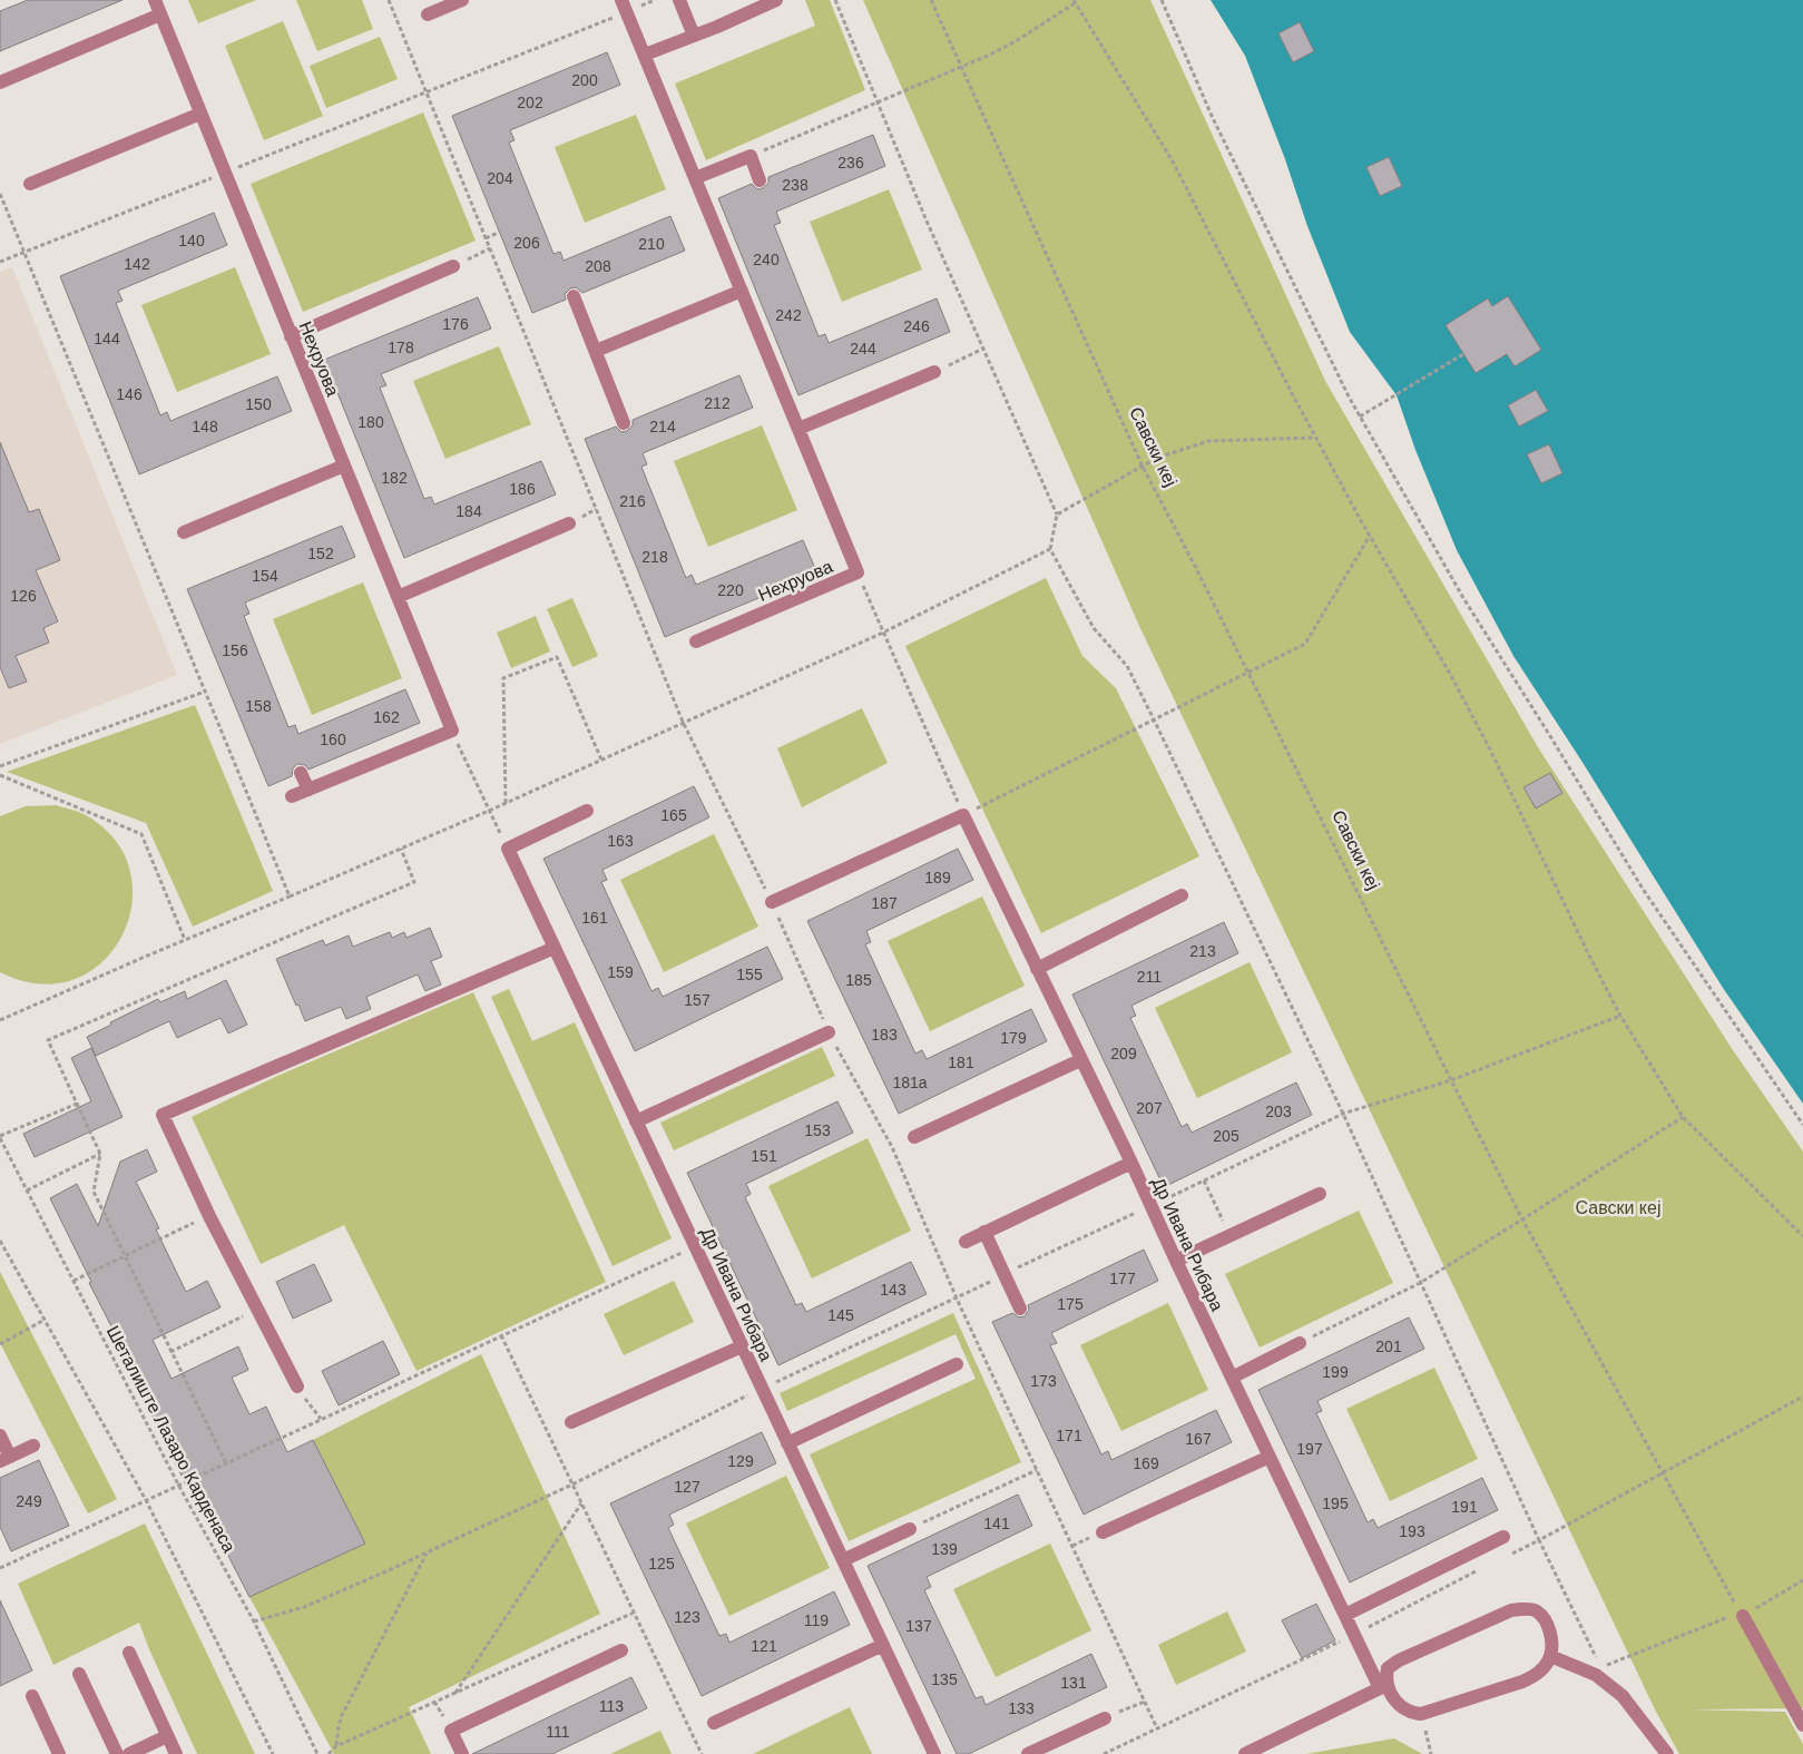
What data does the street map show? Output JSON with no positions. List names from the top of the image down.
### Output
{
  "streets": {
    "street": ["Нехруова", "Др Ивана Рибара"],
    "path": ["Савски кеј", "Шеталиште Лазаро Карденаса"]
  },
  "parks": ["Савски кеј"],
  "house_numbers": [
    "200",
    "202",
    "236",
    "204",
    "238",
    "140",
    "206",
    "210",
    "240",
    "142",
    "208",
    "242",
    "176",
    "246",
    "144",
    "178",
    "244",
    "146",
    "212",
    "150",
    "180",
    "148",
    "214",
    "182",
    "186",
    "216",
    "184",
    "152",
    "218",
    "154",
    "220",
    "126",
    "156",
    "158",
    "162",
    "160",
    "165",
    "163",
    "189",
    "187",
    "161",
    "213",
    "159",
    "155",
    "211",
    "185",
    "157",
    "183",
    "179",
    "209",
    "181",
    "181a",
    "207",
    "203",
    "153",
    "205",
    "151",
    "177",
    "143",
    "175",
    "145",
    "201",
    "199",
    "173",
    "171",
    "167",
    "197",
    "129",
    "169",
    "127",
    "249",
    "195",
    "191",
    "141",
    "193",
    "139",
    "125",
    "123",
    "119",
    "137",
    "121",
    "135",
    "131",
    "113",
    "133",
    "111"
  ]
}
